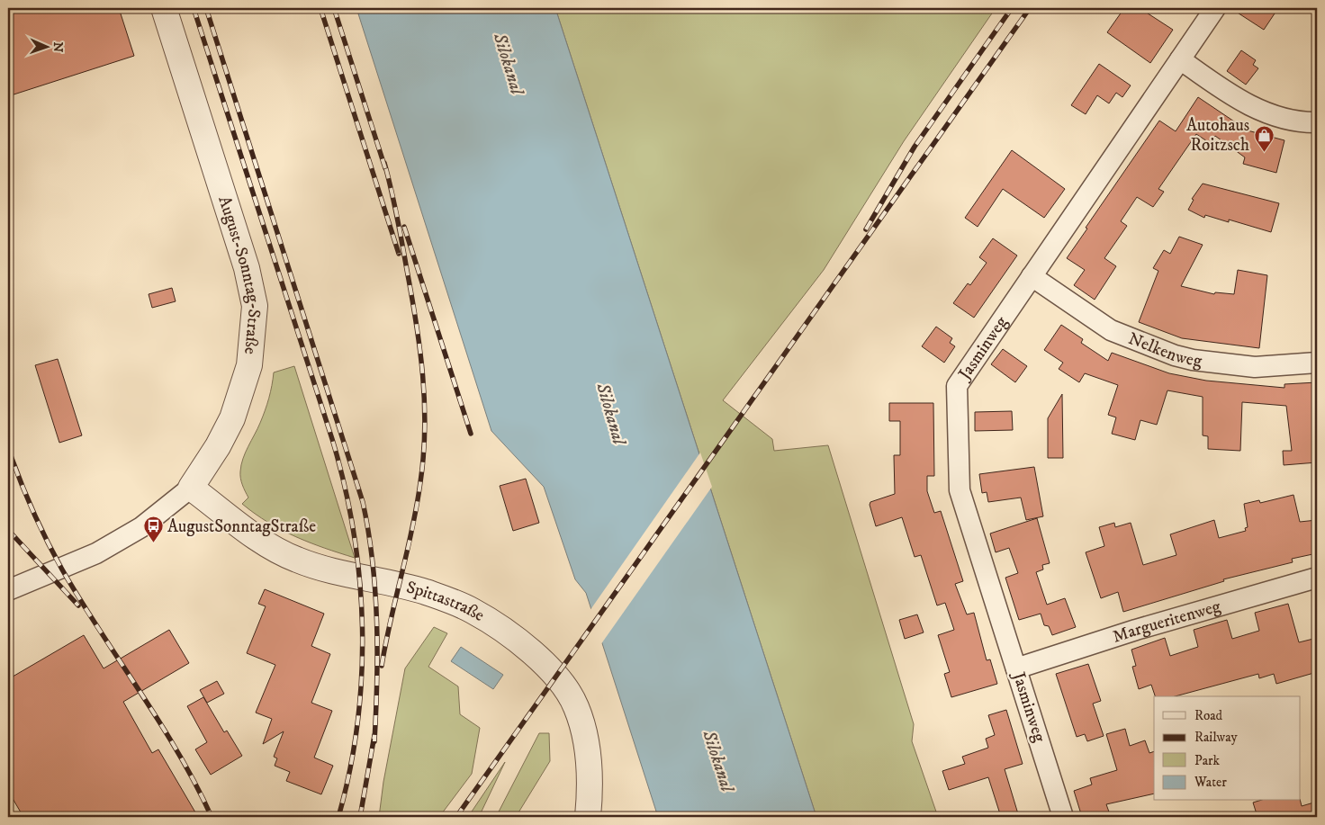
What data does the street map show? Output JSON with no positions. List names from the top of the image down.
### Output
{
  "streets": {
    "street": [
      "August-Sonntag-Straße",
      "Jasminweg",
      "Nelkenweg",
      "Spittastraße",
      "Margueritenweg"
    ]
  },
  "crossings": [
    ["August-Sonntag-Straße", "Spittastraße"],
    ["Jasminweg", "Nelkenweg"],
    ["Jasminweg", "Margueritenweg"]
  ],
  "water": ["Silokanal"],
  "places": {
    "shop": ["Autohaus Roitzsch"],
    "bus stop": ["AugustSonntagStraße"]
  },
  "legend": [
    "Road",
    "Railway",
    "Park",
    "Water"
  ],
  "north": "right"
}
